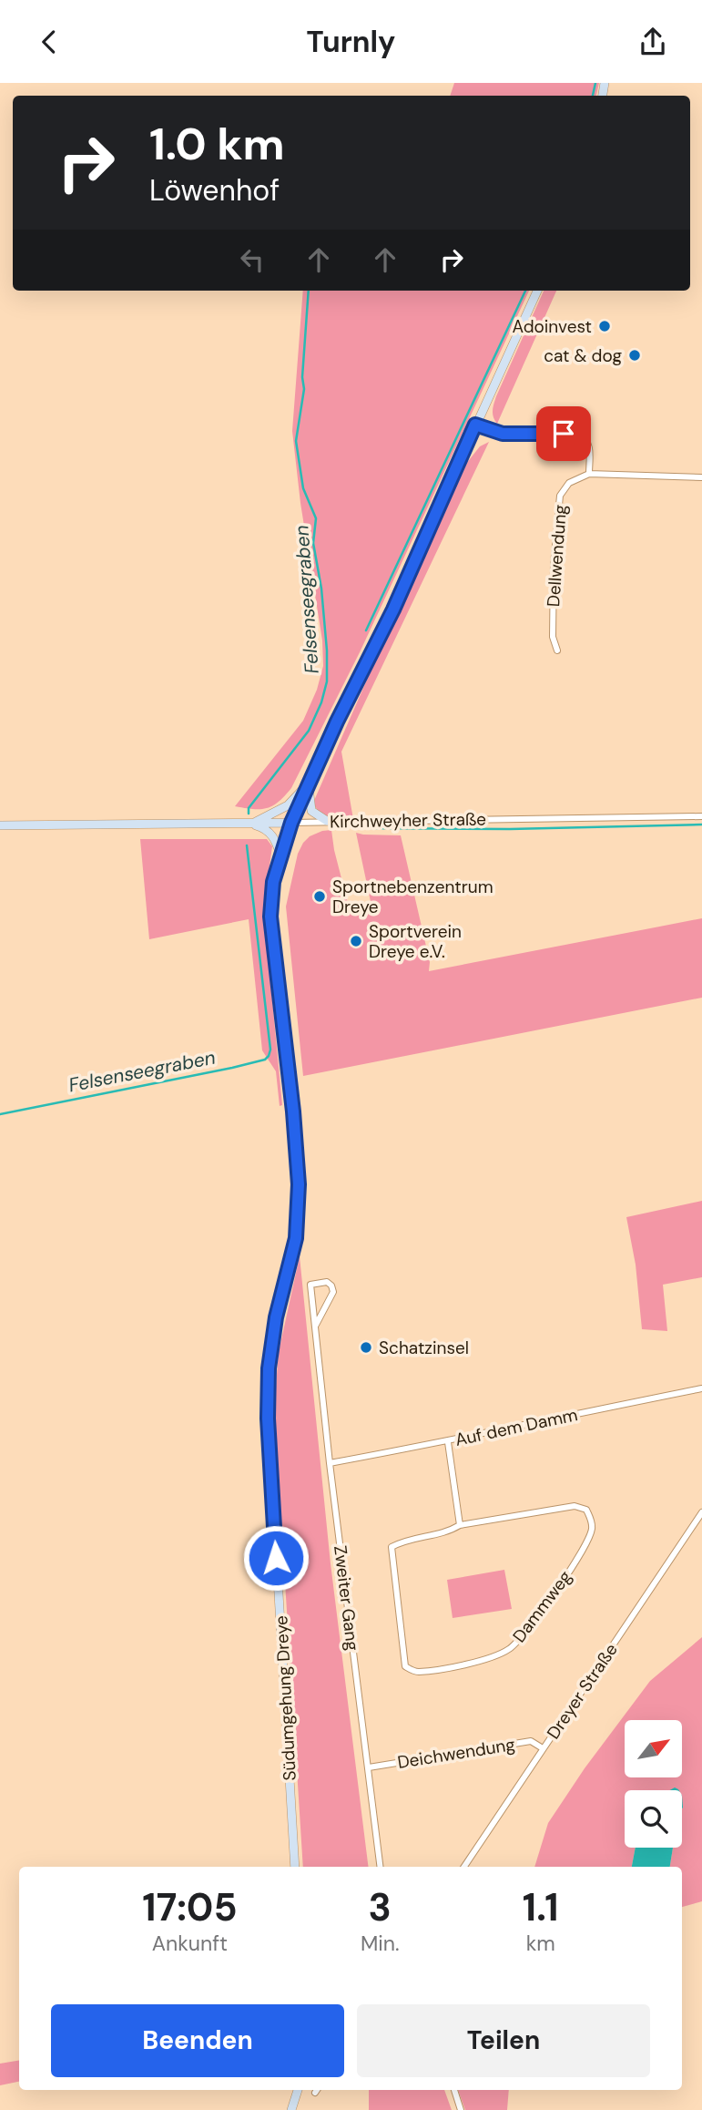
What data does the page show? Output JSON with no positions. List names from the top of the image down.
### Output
{
  "streets": {
    "main road": ["Kirchweyher Straße", "Südumgehung Dreye"],
    "street": [
      "Dellwendung",
      "Auf dem Damm",
      "Zweiter Gang",
      "Dammweg",
      "Dreyer Straße",
      "Deichwendung"
    ]
  },
  "crossings": [
    ["Kirchweyher Straße", "Südumgehung Dreye"],
    ["Auf dem Damm", "Zweiter Gang"],
    ["Zweiter Gang", "Deichwendung"],
    ["Dreyer Straße", "Deichwendung"]
  ],
  "water": ["Felsenseegraben"],
  "places": [
    "Adoinvest",
    "cat & dog",
    "Sportnebenzentrum Dreye",
    "Sportverein Dreye e.V.",
    "Schatzinsel"
  ],
  "north": "top right",
  "page": {
    "header": "Turnly",
    "turn": ["1.0 km", "Löwenhof"],
    "eta": [
      "17:05",
      "Ankunft",
      "3",
      "Min.",
      "1.1",
      "km"
    ],
    "buttons": ["Beenden", "Teilen"]
  }
}
